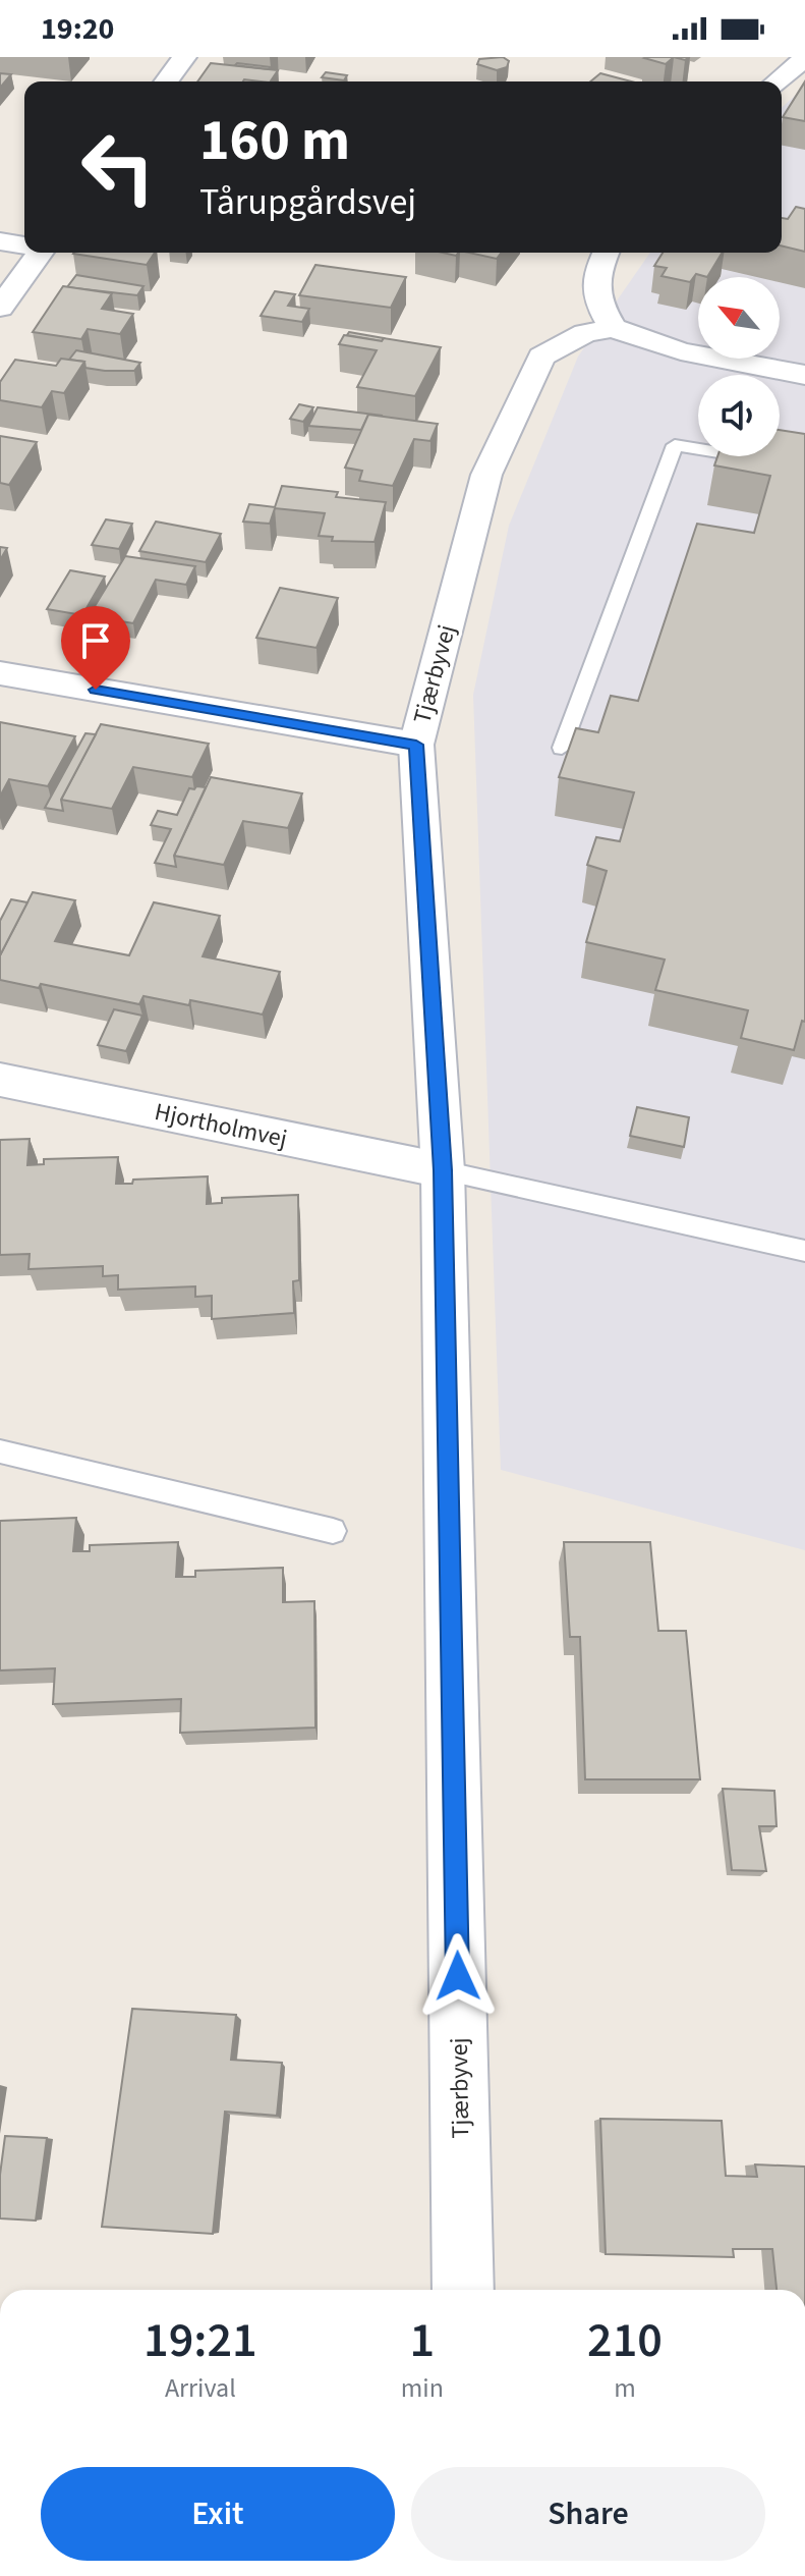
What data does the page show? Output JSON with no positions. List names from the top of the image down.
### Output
{
  "streets": {
    "street": ["Tjærbyvej", "Hjortholmvej"]
  },
  "crossings": [
    ["Tjærbyvej", "Hjortholmvej"]
  ],
  "north": "top left",
  "page": {
    "status": "19:20",
    "turn": ["160 m", "Tårupgårdsvej"],
    "eta": [
      "19:21",
      "Arrival",
      "1",
      "min",
      "210",
      "m"
    ],
    "buttons": ["Exit", "Share"]
  }
}
